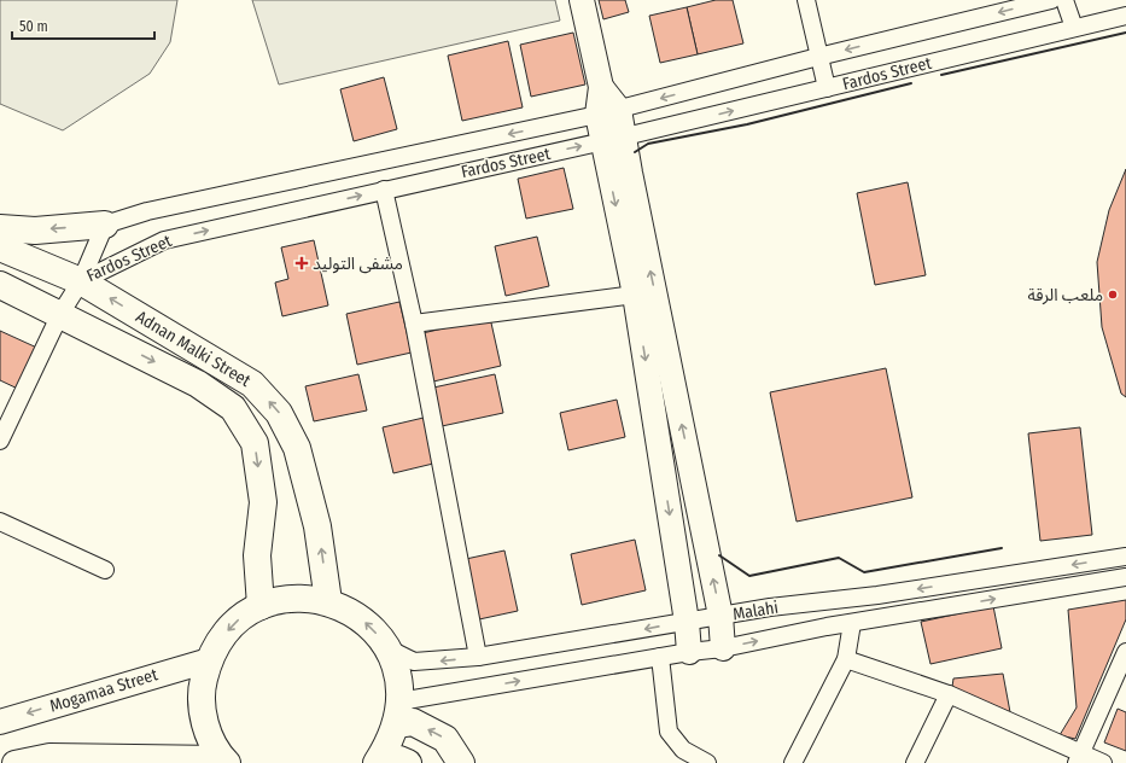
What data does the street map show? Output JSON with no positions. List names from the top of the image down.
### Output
{
  "streets": {
    "main road": ["Adnan Malki Street"],
    "street": ["Fardos Street", "Malahi", "Mogamaa Street"]
  },
  "crossings": [
    ["Fardos Street", "Adnan Malki Street"]
  ],
  "places": {
    "health": ["مشفى التوليد"],
    "other": ["ملعب الرقة"]
  },
  "scale_bar": "50 m"
}
